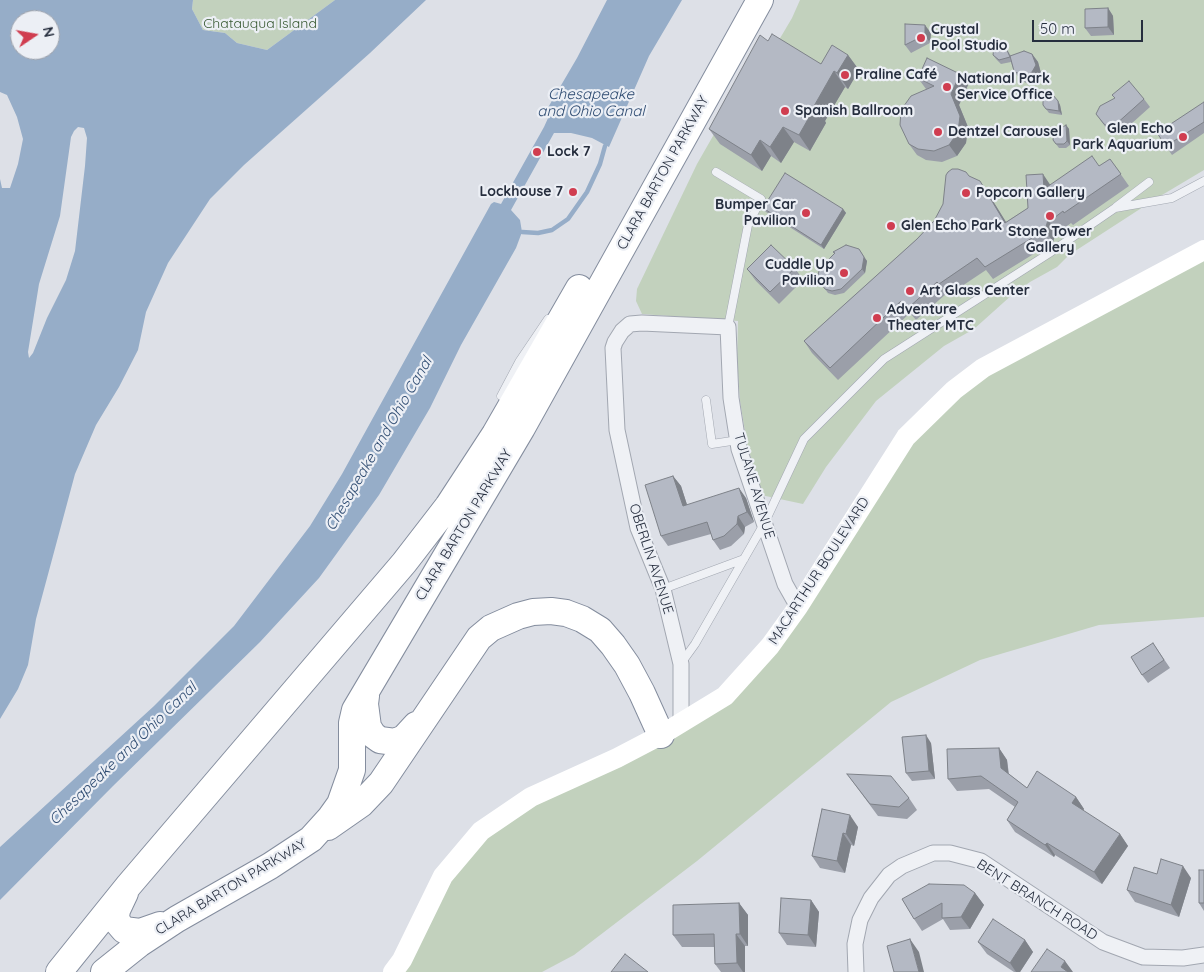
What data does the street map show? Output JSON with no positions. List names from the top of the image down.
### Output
{
  "streets": {
    "highway": ["CLARA BARTON PARKWAY"],
    "main road": ["MACARTHUR BOULEVARD"],
    "street": ["TULANE AVENUE", "OBERLIN AVENUE", "BENT BRANCH ROAD"]
  },
  "crossings": [
    ["TULANE AVENUE", "OBERLIN AVENUE"],
    ["TULANE AVENUE", "MACARTHUR BOULEVARD"],
    ["OBERLIN AVENUE", "MACARTHUR BOULEVARD"]
  ],
  "water": ["Chesapeake and Ohio Canal"],
  "parks": ["Chatauqua Island"],
  "places": [
    "Crystal Pool Studio",
    "Praline Café",
    "National Park Service Office",
    "Spanish Ballroom",
    "Dentzel Carousel",
    "Glen Echo Park Aquarium",
    "Lock 7",
    "Lockhouse 7",
    "Popcorn Gallery",
    "Bumper Car Pavilion",
    "Stone Tower Gallery",
    "Glen Echo Park",
    "Cuddle Up Pavilion",
    "Art Glass Center",
    "Adventure Theater MTC"
  ],
  "scale_bar": "50 m",
  "north": "right"
}
